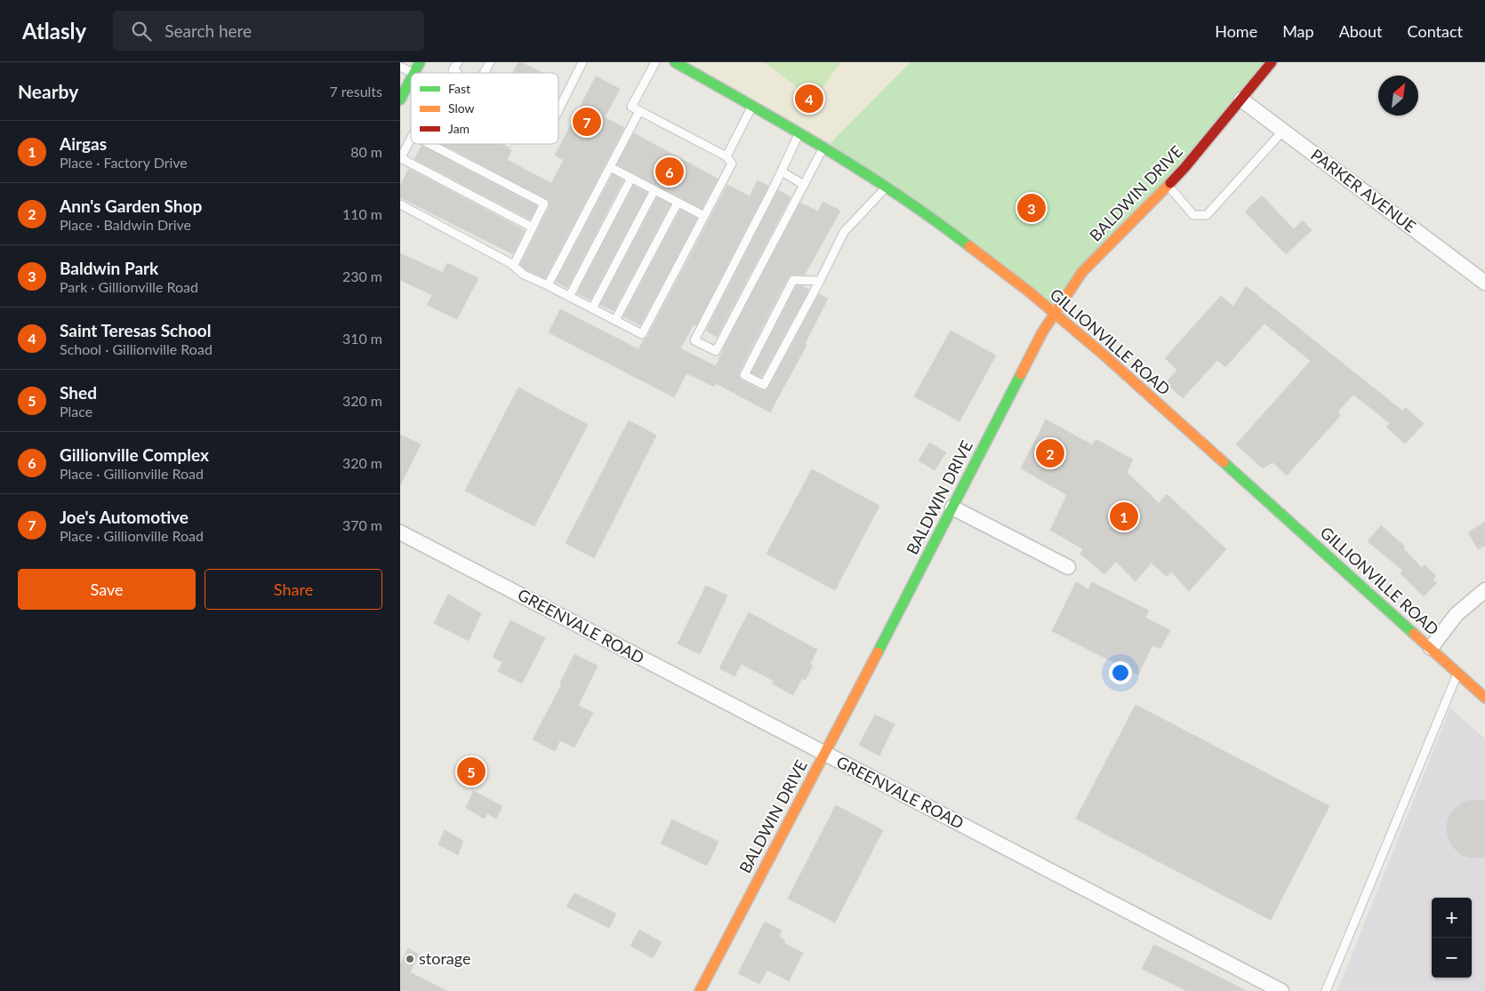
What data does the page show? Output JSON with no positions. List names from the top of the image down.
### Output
{
  "streets": {
    "street": [
      "PARKER AVENUE",
      "BALDWIN DRIVE",
      "GILLIONVILLE ROAD",
      "GREENVALE ROAD"
    ]
  },
  "crossings": [
    ["PARKER AVENUE", "BALDWIN DRIVE"],
    ["BALDWIN DRIVE", "GILLIONVILLE ROAD"],
    ["BALDWIN DRIVE", "GREENVALE ROAD"]
  ],
  "places": ["storage"],
  "legend": ["Fast", "Slow", "Jam"],
  "north": "top right",
  "page": {
    "header": "Atlasly",
    "search": "Search here",
    "nav": [
      "Home",
      "Map",
      "About",
      "Contact"
    ],
    "heading": ["Nearby", "7 results"],
    "pins": [
      "4",
      "7",
      "6",
      "3",
      "2",
      "1",
      "5"
    ],
    "list": [
      {
        "mark": "1",
        "name": "Airgas",
        "note": "Place · Factory Drive",
        "value": "80 m"
      },
      {
        "mark": "2",
        "name": "Ann's Garden Shop",
        "note": "Place · Baldwin Drive",
        "value": "110 m"
      },
      {
        "mark": "3",
        "name": "Baldwin Park",
        "note": "Park · Gillionville Road",
        "value": "230 m"
      },
      {
        "mark": "4",
        "name": "Saint Teresas School",
        "note": "School · Gillionville Road",
        "value": "310 m"
      },
      {
        "mark": "5",
        "name": "Shed",
        "note": "Place",
        "value": "320 m"
      },
      {
        "mark": "6",
        "name": "Gillionville Complex",
        "note": "Place · Gillionville Road",
        "value": "320 m"
      },
      {
        "mark": "7",
        "name": "Joe's Automotive",
        "note": "Place · Gillionville Road",
        "value": "370 m"
      }
    ],
    "buttons": ["Save", "Share"],
    "map_buttons": ["+", "−"]
  }
}
